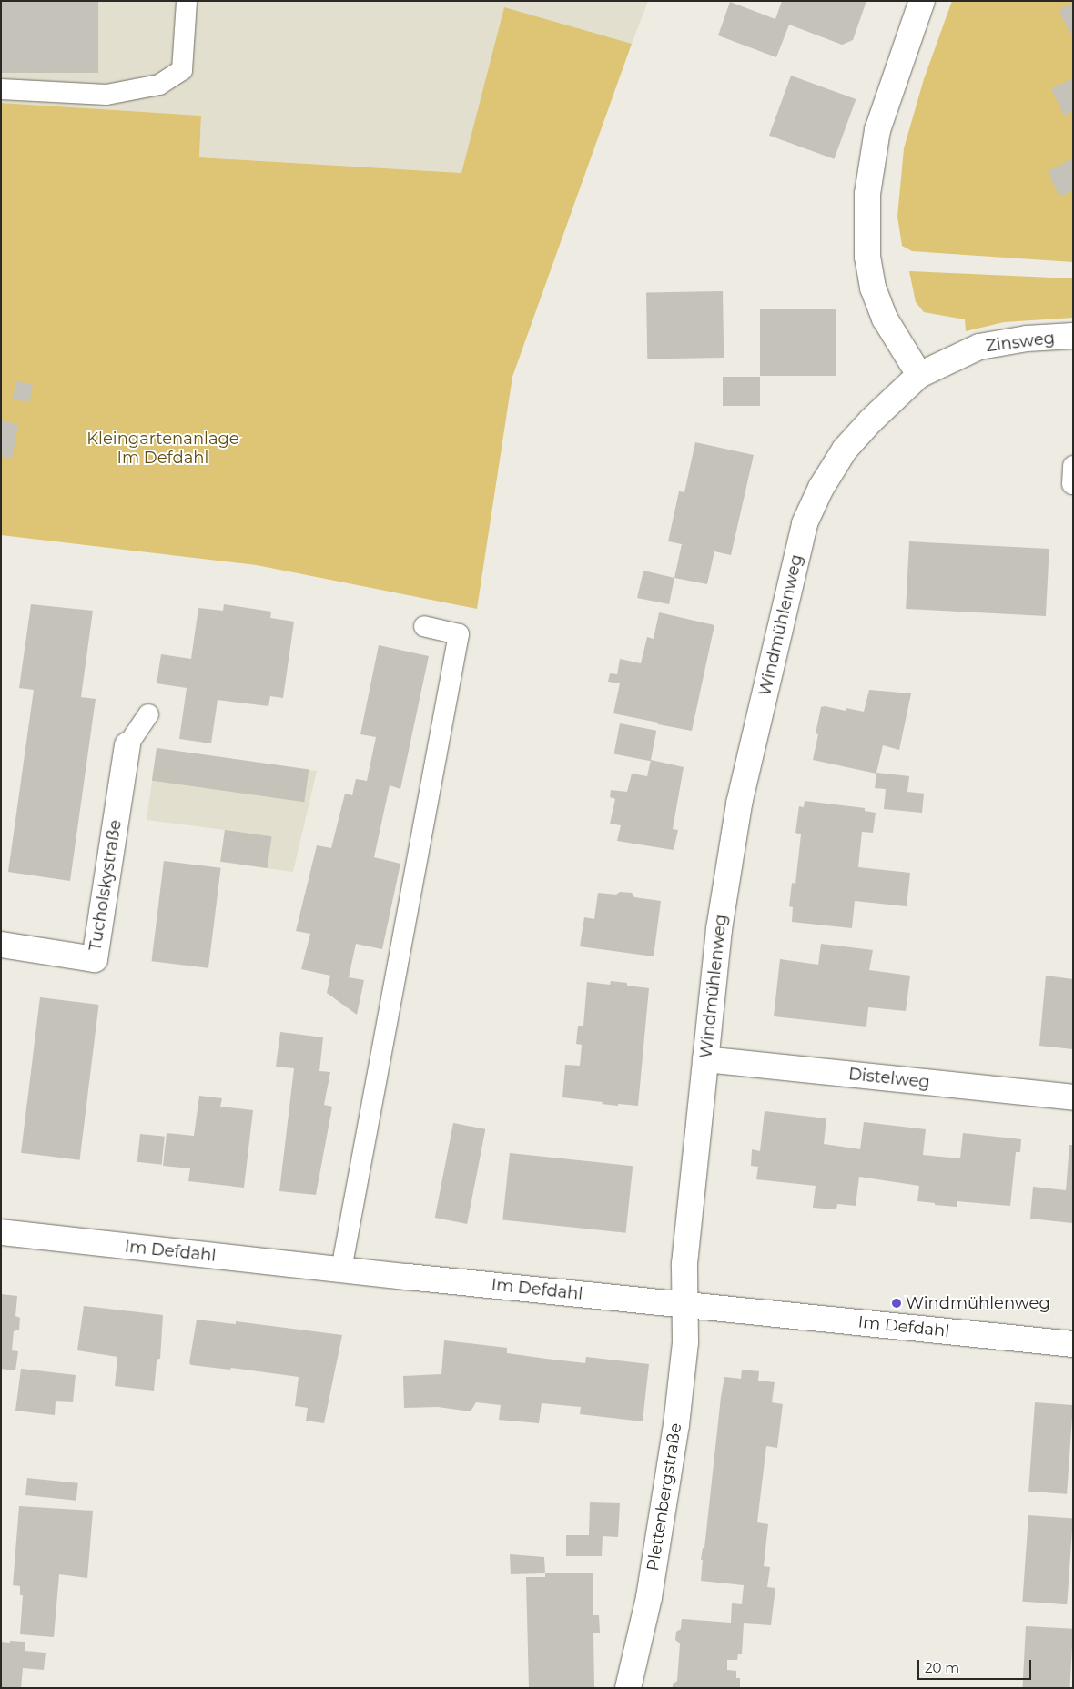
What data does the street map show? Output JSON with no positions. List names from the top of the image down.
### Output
{
  "streets": {
    "street": [
      "Zinsweg",
      "Windmühlenweg",
      "Tucholskystraße",
      "Distelweg",
      "Im Defdahl",
      "Plettenbergstraße"
    ]
  },
  "crossings": [
    ["Zinsweg", "Windmühlenweg"],
    ["Windmühlenweg", "Distelweg"],
    ["Windmühlenweg", "Im Defdahl"],
    ["Windmühlenweg", "Plettenbergstraße"],
    ["Im Defdahl", "Plettenbergstraße"]
  ],
  "parks": ["Kleingartenanlage Im Defdahl"],
  "places": ["Windmühlenweg"],
  "scale_bar": "20 m"
}
